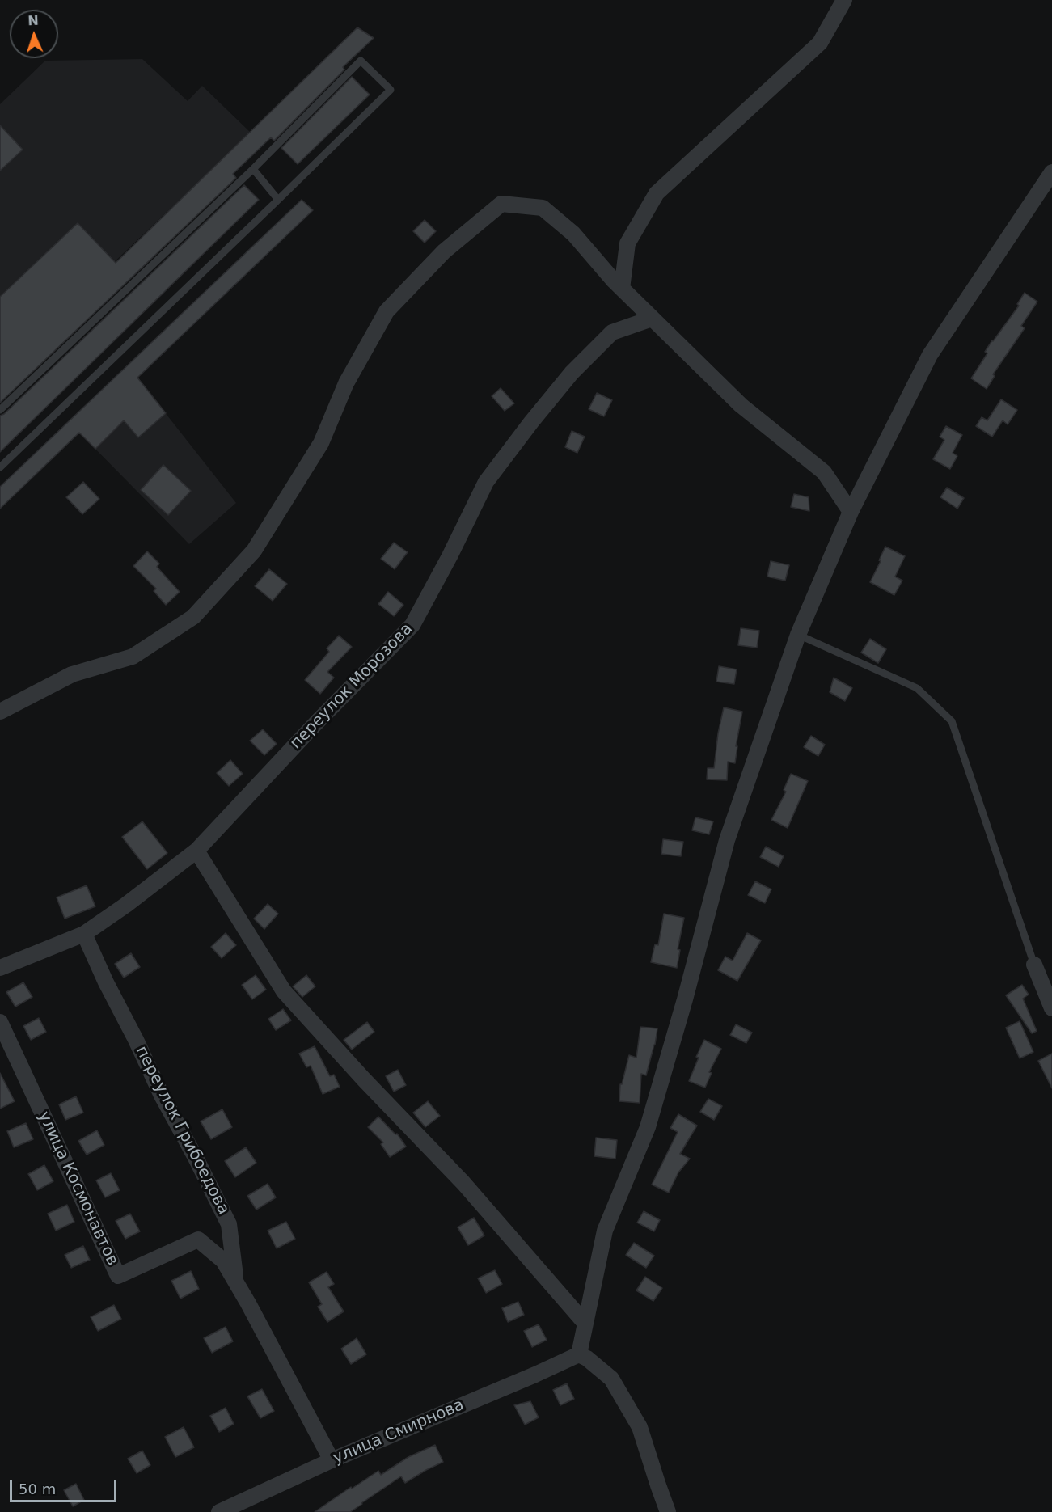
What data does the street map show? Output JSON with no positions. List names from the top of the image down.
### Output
{
  "streets": {
    "street": [
      "переулок Морозова",
      "переулок Грибоедова",
      "улица Космонавтов",
      "улица Смирнова"
    ]
  },
  "crossings": [
    ["переулок Морозова", "переулок Грибоедова"],
    ["переулок Грибоедова", "улица Космонавтов"],
    ["переулок Грибоедова", "улица Смирнова"]
  ],
  "scale_bar": "50 m",
  "north": "top"
}
